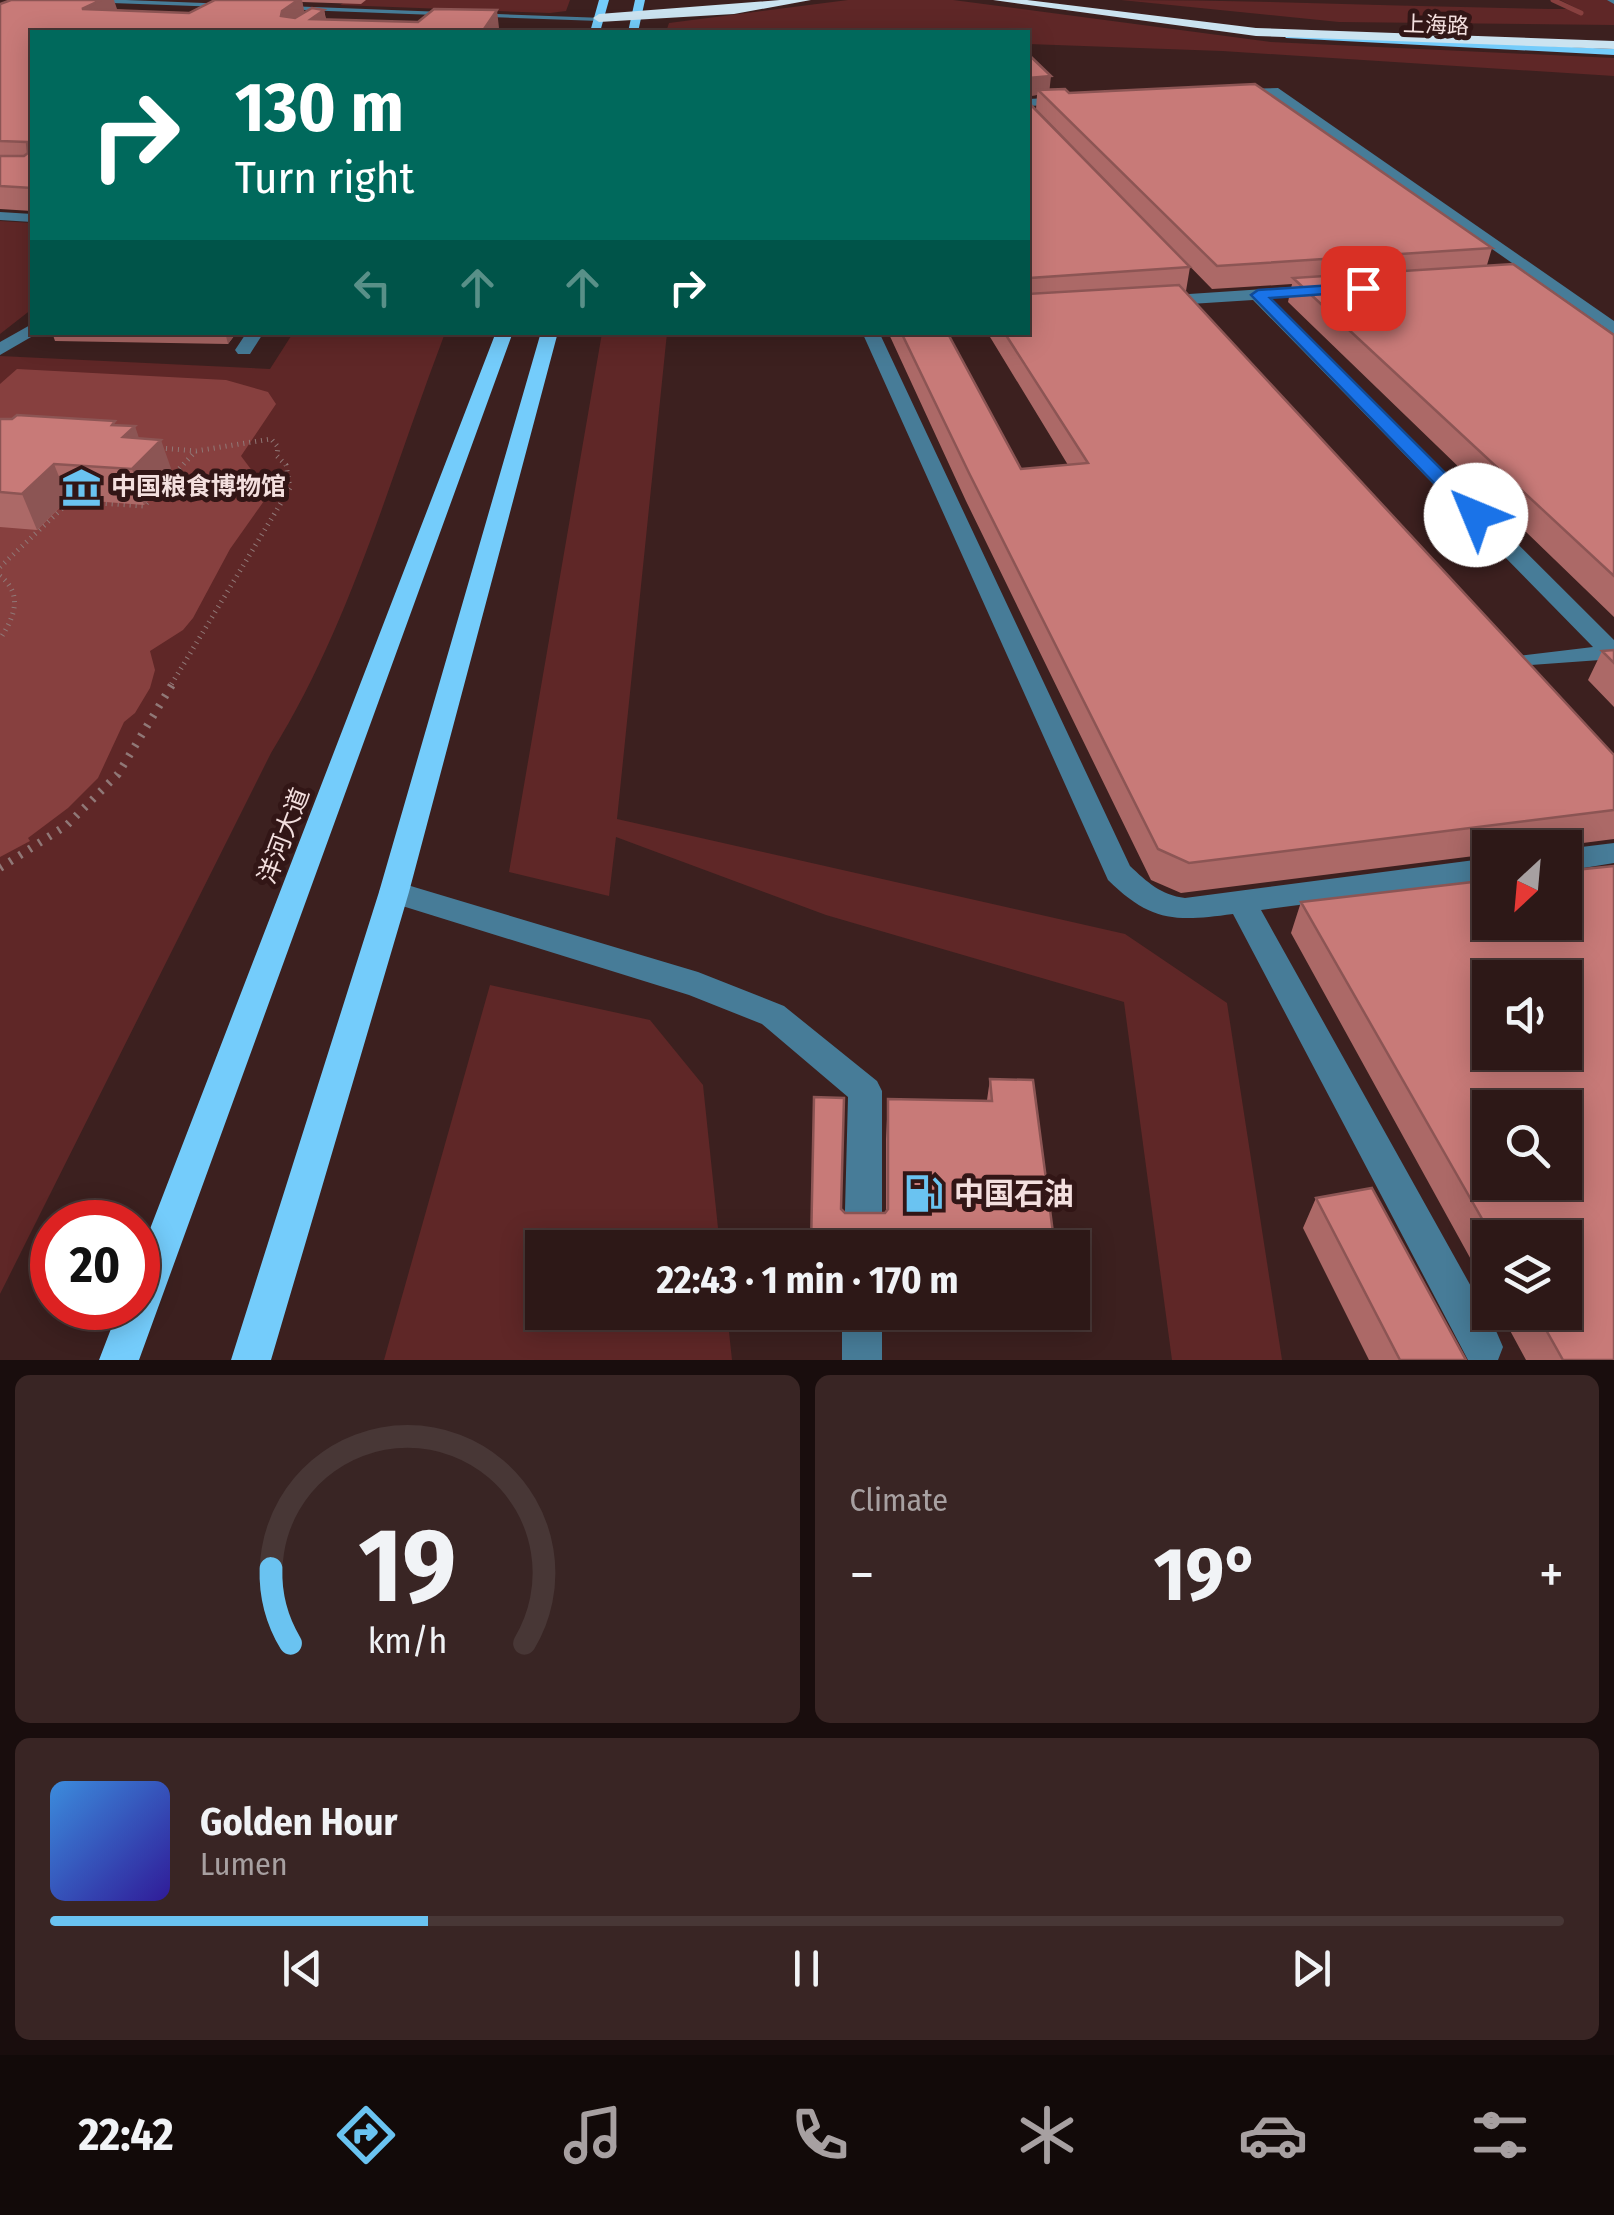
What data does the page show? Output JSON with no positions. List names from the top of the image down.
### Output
{
  "streets": {
    "highway": ["上海路"],
    "main road": ["洋河大道"]
  },
  "places": {
    "museum": ["中国粮食博物馆"],
    "fuel station": ["中国石油"]
  },
  "north": "bottom left",
  "page": {
    "turn": ["130 m", "Turn right"],
    "limit": "20",
    "trip": "22:43 · 1 min · 170 m",
    "tile": "Climate",
    "heat": ["−", "19°", "+"],
    "song": ["Golden Hour", "Lumen"],
    "tabs": "22:42",
    "gauge": ["19", "km/h"]
  }
}
